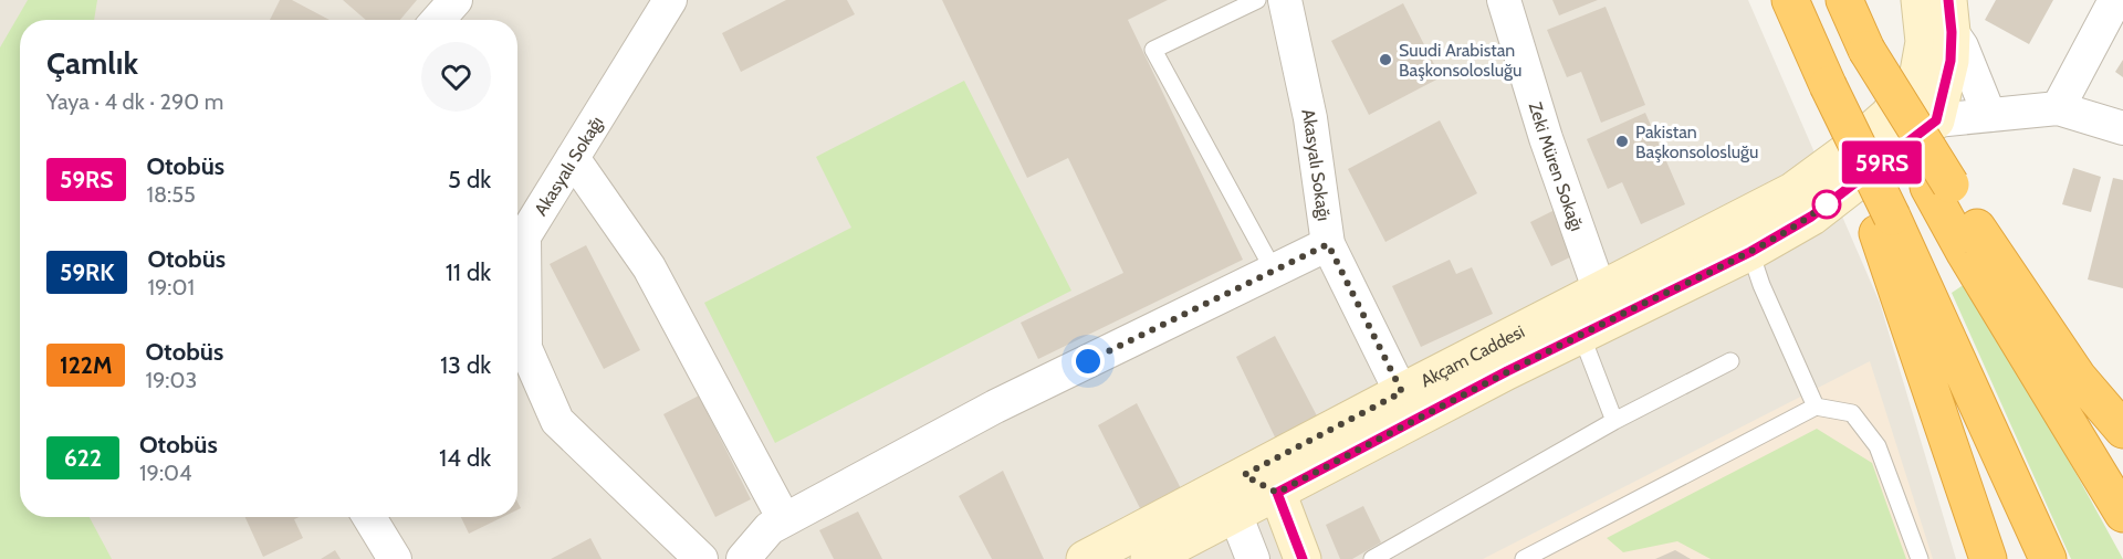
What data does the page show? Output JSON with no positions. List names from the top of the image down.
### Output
{
  "streets": {
    "main road": ["Akçam Caddesi"],
    "street": ["Akasyalı Sokağı", "Zeki Müren Sokağı"]
  },
  "crossings": [
    ["Akasyalı Sokağı", "Akçam Caddesi"],
    ["Zeki Müren Sokağı", "Akçam Caddesi"]
  ],
  "places": ["Suudi Arabistan Başkonsolosluğu", "Pakistan Başkonsolosluğu"],
  "lines": ["bus line 59RS"],
  "page": {
    "on_map": "59RS",
    "heading": ["Çamlık", "Yaya · 4 dk · 290 m"],
    "list": [
      {
        "mark": "59RS",
        "name": "Otobüs",
        "note": "18:55",
        "value": "5 dk"
      },
      {
        "mark": "59RK",
        "name": "Otobüs",
        "note": "19:01",
        "value": "11 dk"
      },
      {
        "mark": "122M",
        "name": "Otobüs",
        "note": "19:03",
        "value": "13 dk"
      },
      {
        "mark": "622",
        "name": "Otobüs",
        "note": "19:04",
        "value": "14 dk"
      }
    ]
  }
}
